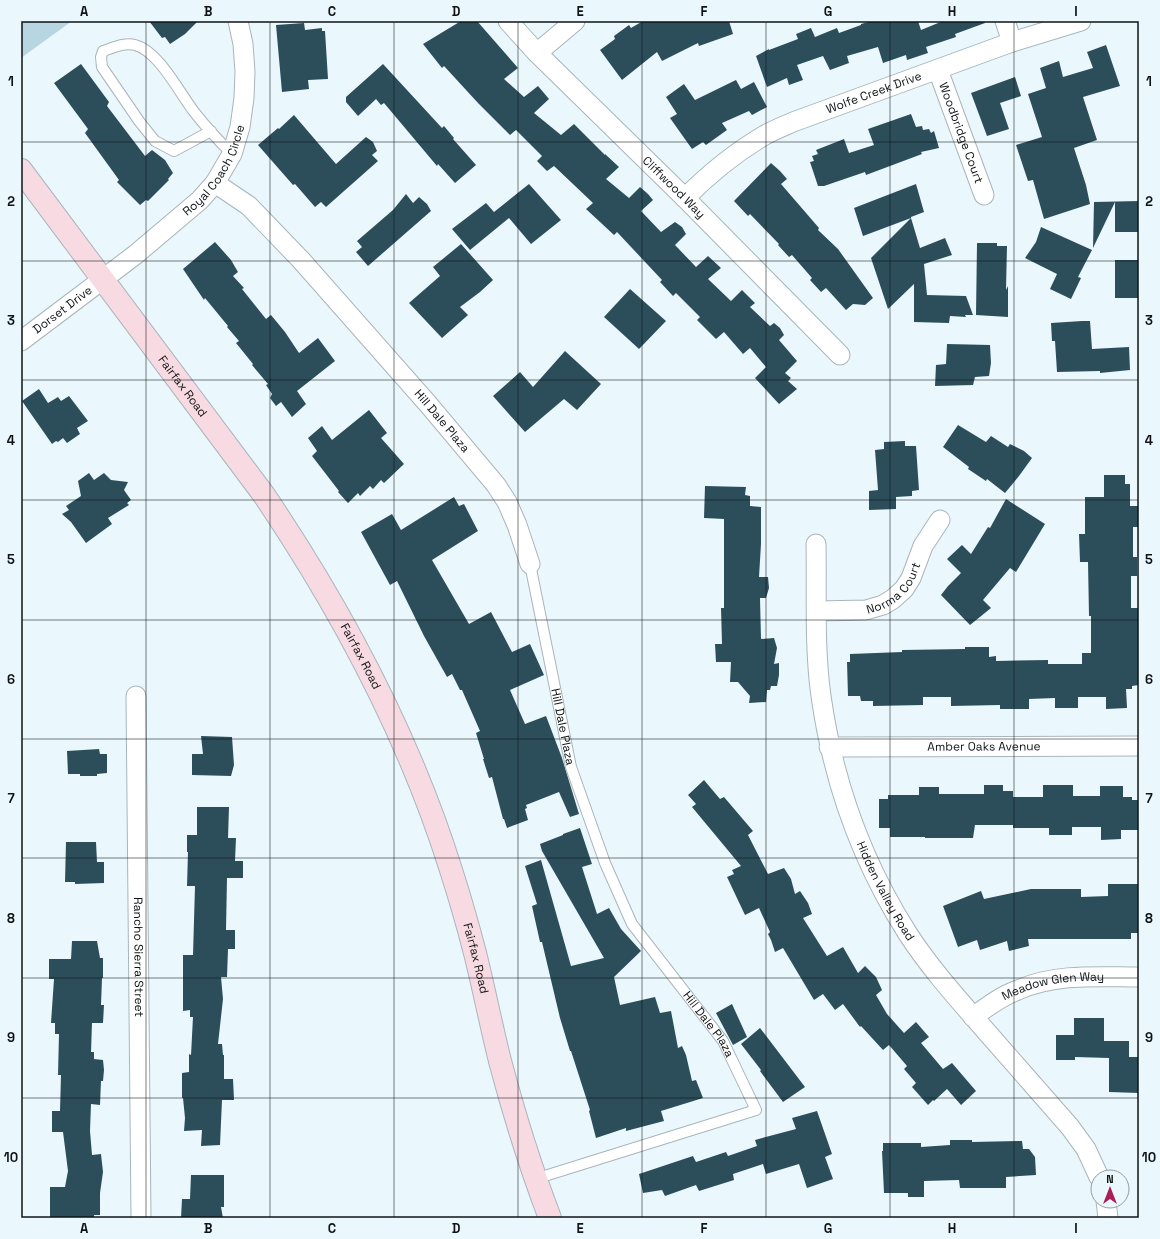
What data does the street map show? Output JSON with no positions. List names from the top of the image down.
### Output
{
  "streets": {
    "main road": ["Fairfax Road"],
    "street": [
      "Wolfe Creek Drive",
      "Woodbridge Court",
      "Royal Coach Circle",
      "Cliffwood Way",
      "Dorset Drive",
      "Hill Dale Plaza",
      "Norma Court",
      "Amber Oaks Avenue",
      "Hidden Valley Road",
      "Rancho Sierra Street",
      "Meadow Glen Way"
    ]
  },
  "crossings": [
    ["Wolfe Creek Drive", "Woodbridge Court"],
    ["Wolfe Creek Drive", "Cliffwood Way"],
    ["Royal Coach Circle", "Dorset Drive"],
    ["Royal Coach Circle", "Fairfax Road"],
    ["Royal Coach Circle", "Hill Dale Plaza"],
    ["Dorset Drive", "Fairfax Road"],
    ["Fairfax Road", "Hill Dale Plaza"],
    ["Norma Court", "Hidden Valley Road"],
    ["Amber Oaks Avenue", "Hidden Valley Road"],
    ["Hidden Valley Road", "Meadow Glen Way"]
  ],
  "north": "top",
  "grid": {
    "columns": [
      "A",
      "B",
      "C",
      "D",
      "E",
      "F",
      "G",
      "H",
      "I"
    ],
    "rows": [
      "1",
      "2",
      "3",
      "4",
      "5",
      "6",
      "7",
      "8",
      "9",
      "10"
    ]
  }
}
